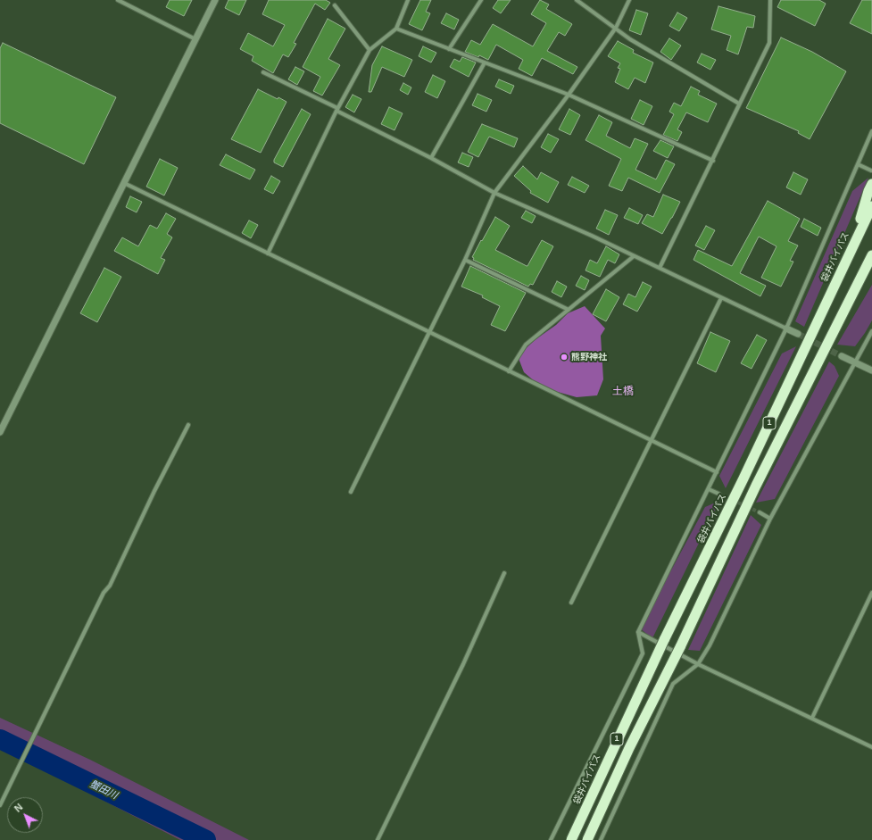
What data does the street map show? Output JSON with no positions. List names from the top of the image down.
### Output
{
  "streets": {
    "highway": ["袋井バイパス", "1"]
  },
  "districts": ["土橋"],
  "water": ["蟹田川"],
  "places": ["熊野神社"],
  "north": "top left"
}
